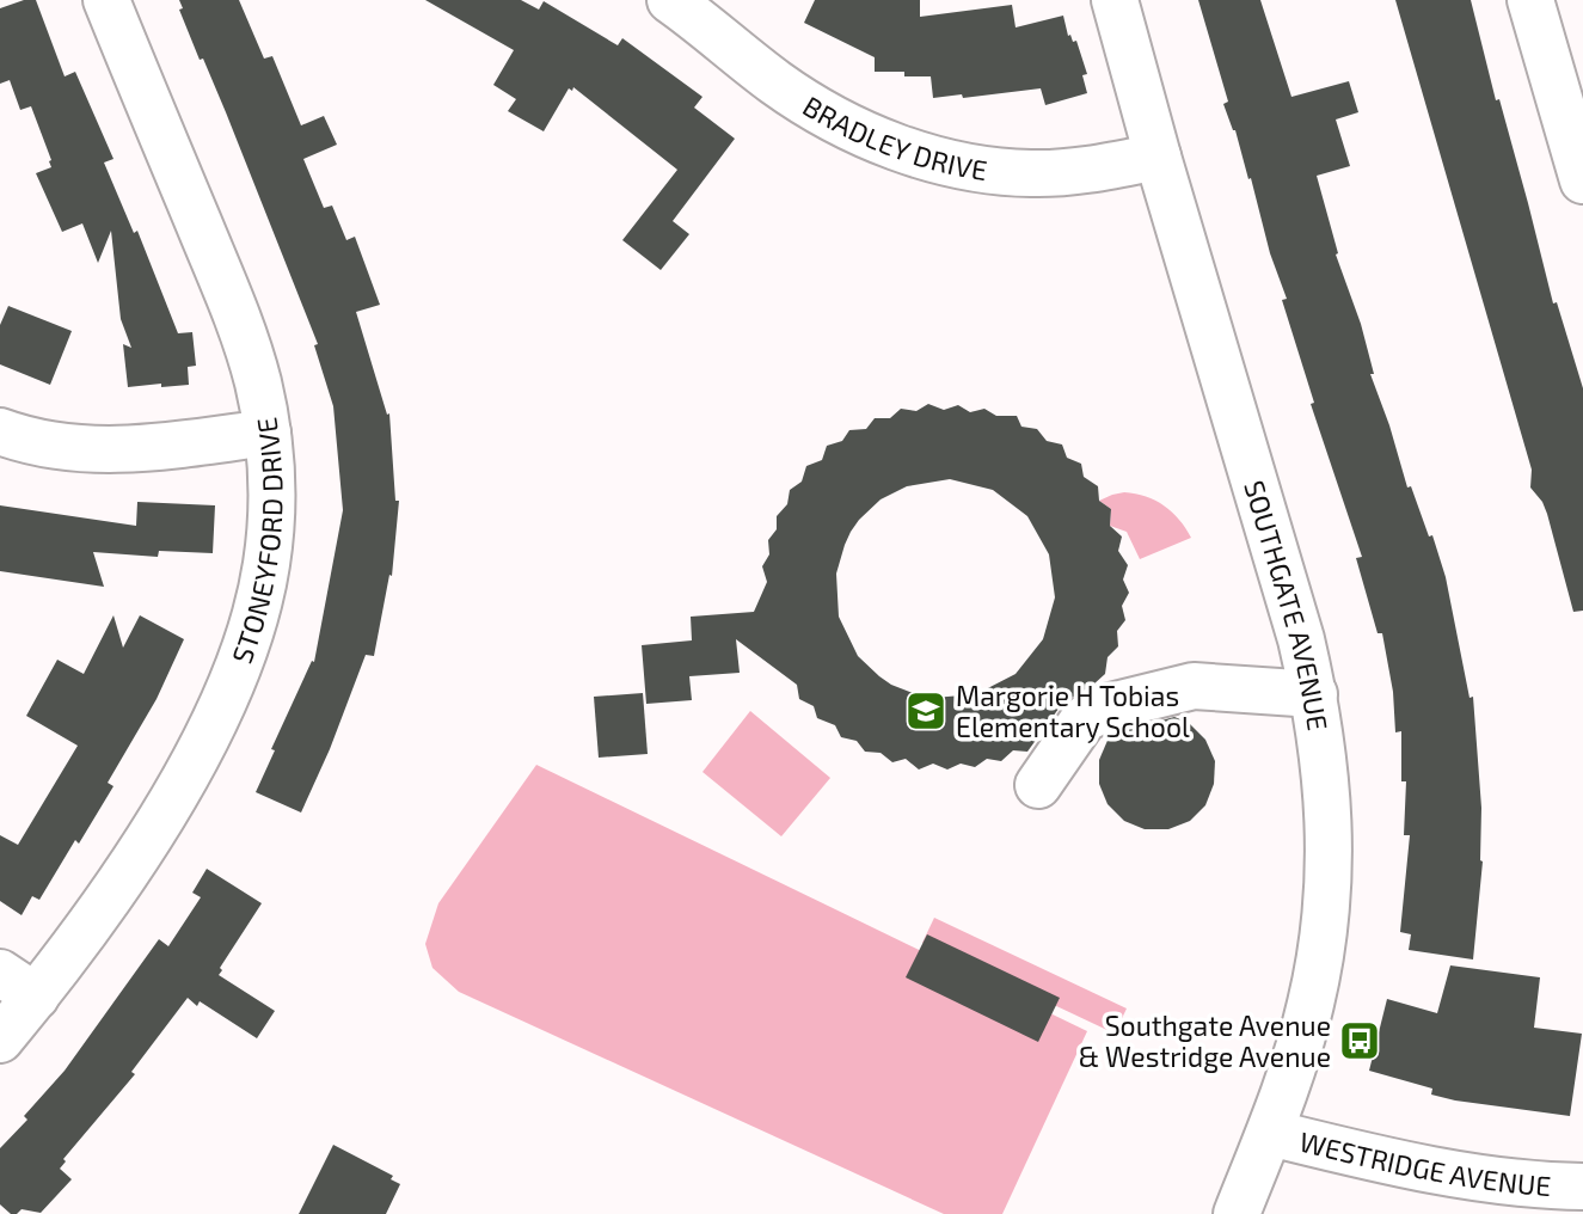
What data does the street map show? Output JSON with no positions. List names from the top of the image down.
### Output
{
  "streets": {
    "street": [
      "BRADLEY DRIVE",
      "STONEYFORD DRIVE",
      "SOUTHGATE AVENUE",
      "WESTRIDGE AVENUE"
    ]
  },
  "crossings": [
    ["BRADLEY DRIVE", "SOUTHGATE AVENUE"],
    ["SOUTHGATE AVENUE", "WESTRIDGE AVENUE"]
  ],
  "places": {
    "school or university": ["Margorie H Tobias Elementary School"],
    "bus stop": ["Southgate Avenue & Westridge Avenue"]
  }
}
